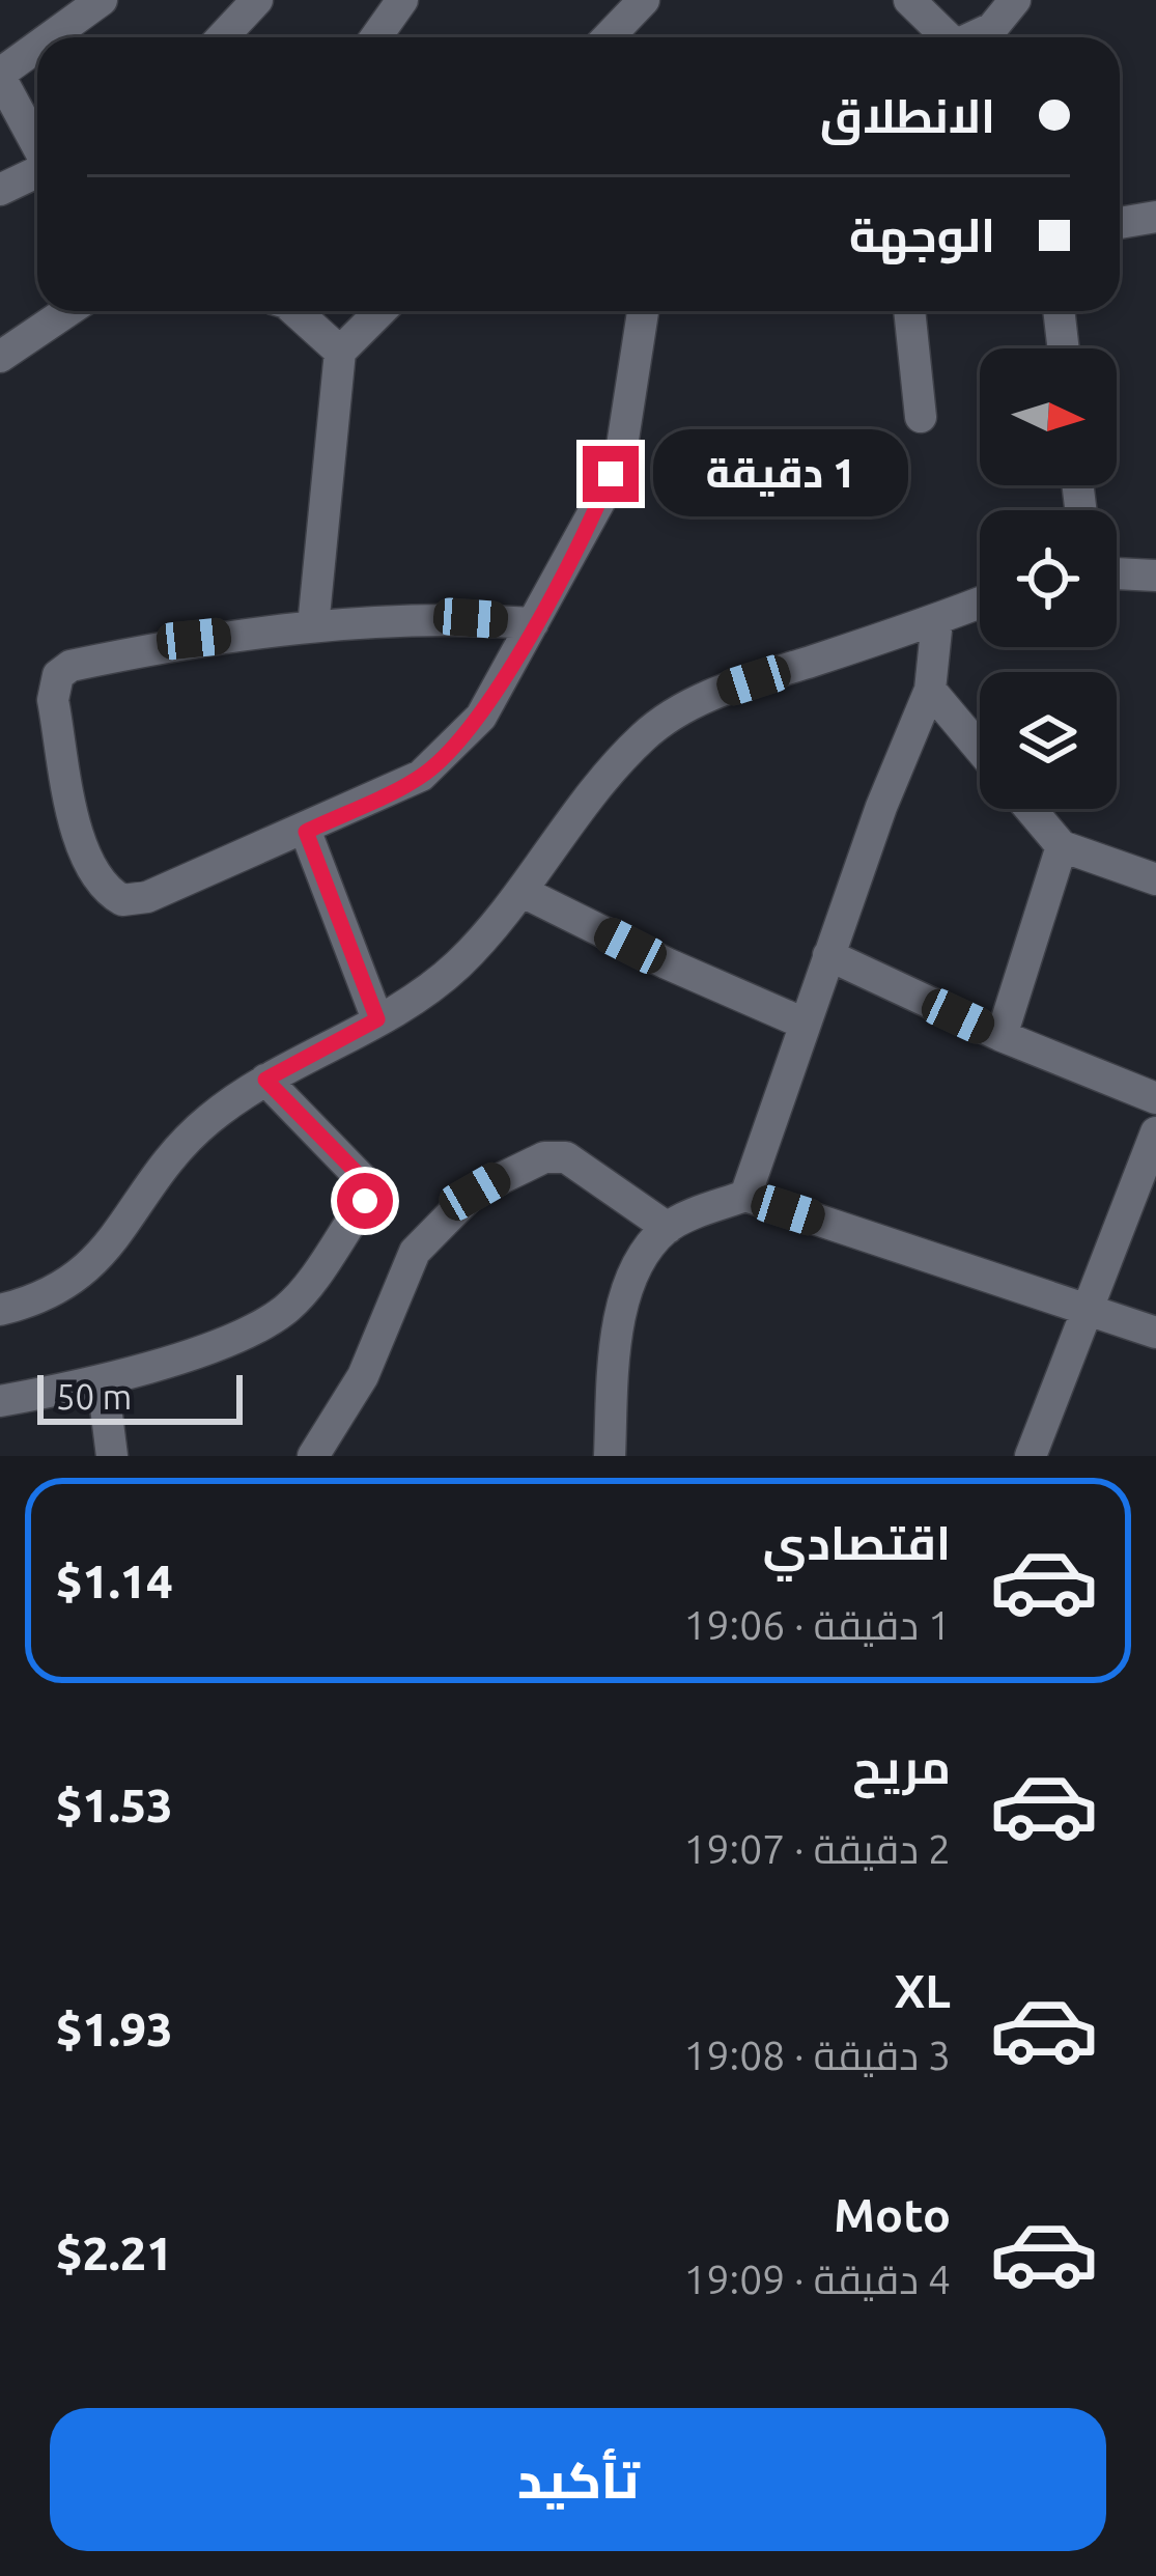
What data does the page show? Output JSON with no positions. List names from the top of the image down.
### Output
{
  "scale_bar": "50 m",
  "north": "right",
  "page": {
    "banner": ["الانطلاق", "الوجهة"],
    "bubble": "1 دقيقة",
    "scale": "50 m",
    "list": [
      {
        "name": "اقتصادي",
        "note": "1 دقيقة · 19:06",
        "value": "$1.14"
      },
      {
        "name": "مريح",
        "note": "2 دقيقة · 19:07",
        "value": "$1.53"
      },
      {
        "name": "XL",
        "note": "3 دقيقة · 19:08",
        "value": "$1.93"
      },
      {
        "name": "Moto",
        "note": "4 دقيقة · 19:09",
        "value": "$2.21"
      }
    ],
    "buttons": "تأكيد"
  }
}
